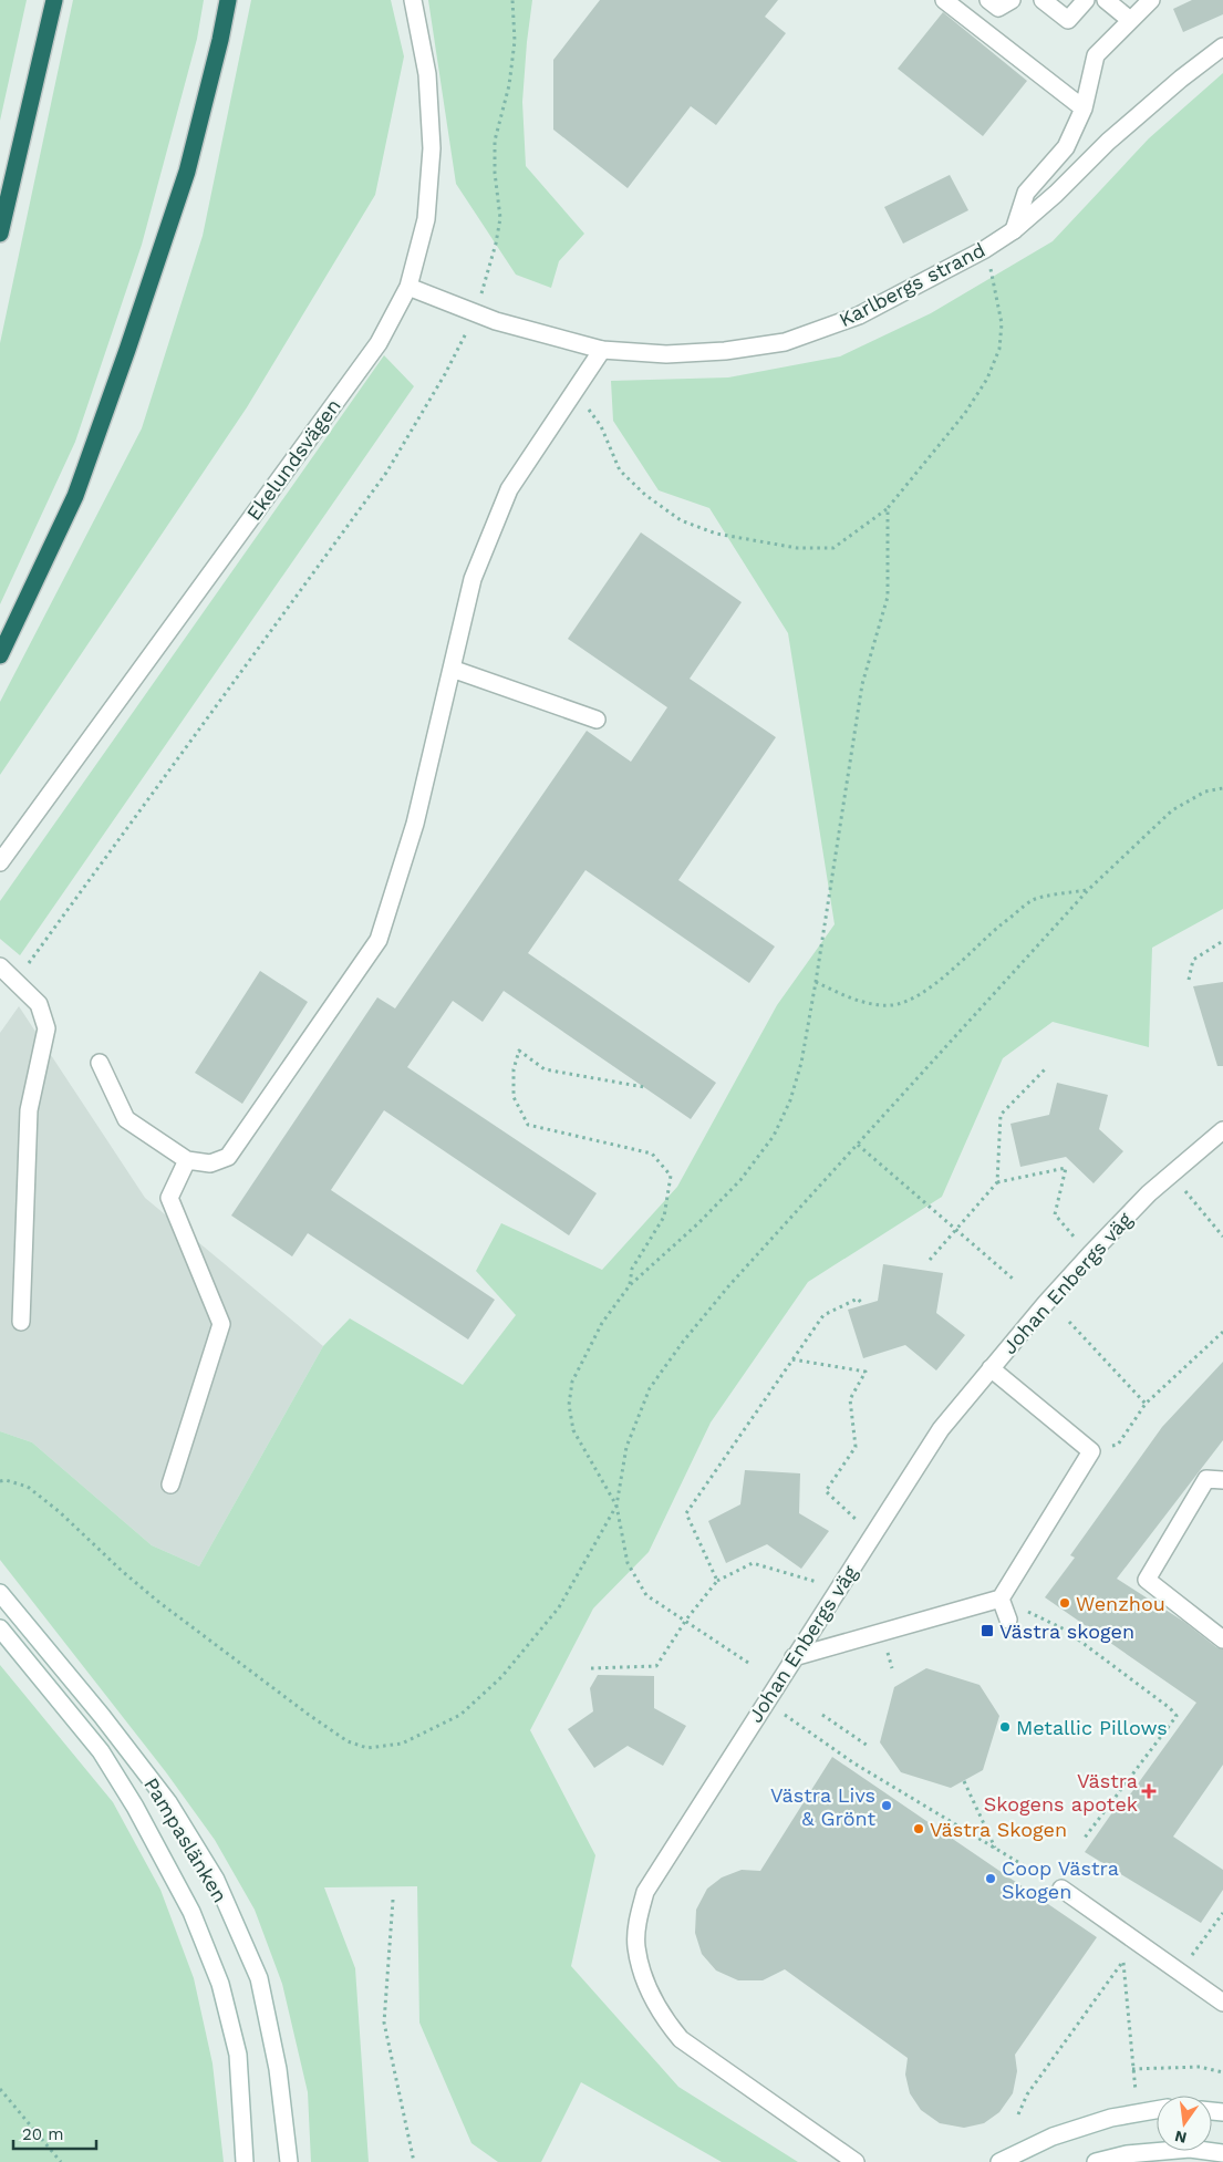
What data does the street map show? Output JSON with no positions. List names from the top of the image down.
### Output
{
  "streets": {
    "street": [
      "Karlbergs strand",
      "Ekelundsvägen",
      "Johan Enbergs väg",
      "Pampaslänken"
    ]
  },
  "crossings": [
    ["Karlbergs strand", "Ekelundsvägen"]
  ],
  "places": {
    "other": [
      "Wenzhou",
      "Metallic Pillows",
      "Västra Livs & Grönt",
      "Västra Skogen",
      "Coop Västra Skogen"
    ],
    "transit": ["Västra skogen"],
    "health": ["Västra Skogens apotek"]
  },
  "scale_bar": "20 m",
  "north": "bottom"
}
